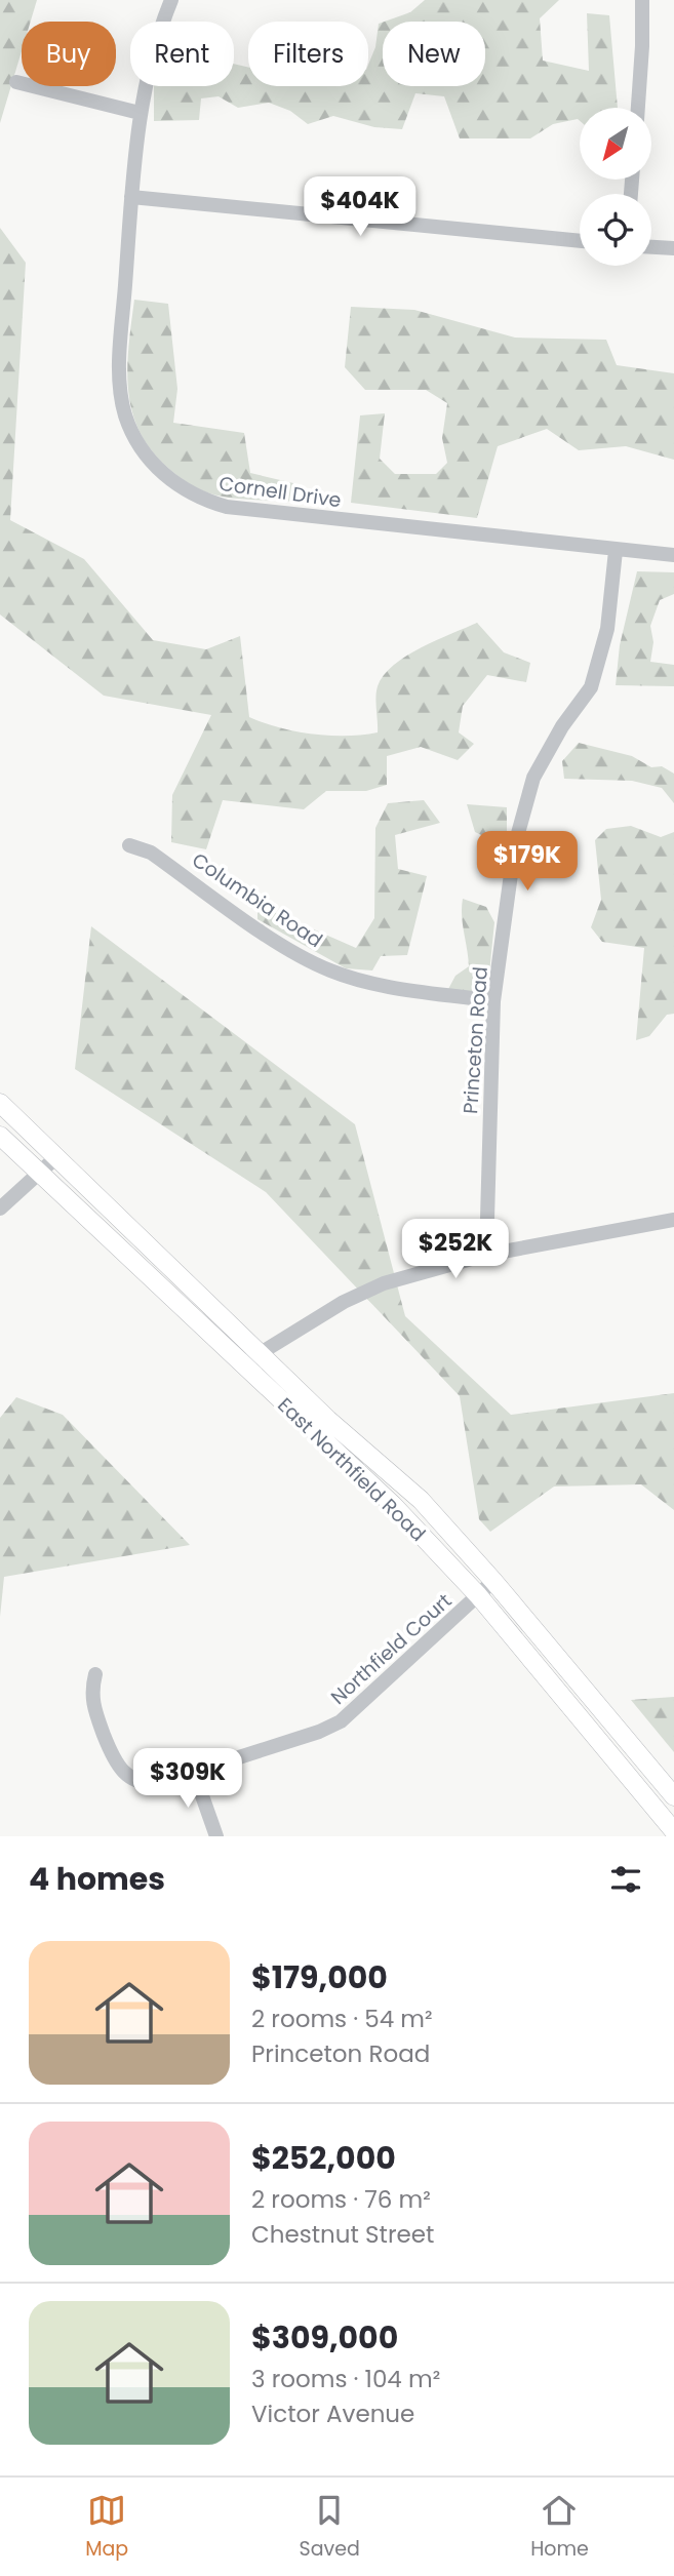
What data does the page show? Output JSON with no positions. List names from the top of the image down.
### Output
{
  "streets": {
    "main road": ["East Northfield Road"],
    "street": [
      "Cornell Drive",
      "Columbia Road",
      "Princeton Road",
      "Northfield Court"
    ]
  },
  "crossings": [
    ["Cornell Drive", "Princeton Road"],
    ["Columbia Road", "Princeton Road"],
    ["East Northfield Road", "Northfield Court"]
  ],
  "north": "bottom left",
  "page": {
    "chip": [
      "Buy",
      "Rent",
      "Filters",
      "New"
    ],
    "price": [
      "$404K",
      "$179K",
      "$252K",
      "$309K"
    ],
    "heading": "4 homes",
    "list": [
      {
        "name": "$179,000",
        "note": "2 rooms · 54 m² · Princeton Road"
      },
      {
        "name": "$252,000",
        "note": "2 rooms · 76 m² · Chestnut Street"
      },
      {
        "name": "$309,000",
        "note": "3 rooms · 104 m² · Victor Avenue"
      }
    ],
    "tabs": ["Map", "Saved", "Home"]
  }
}
